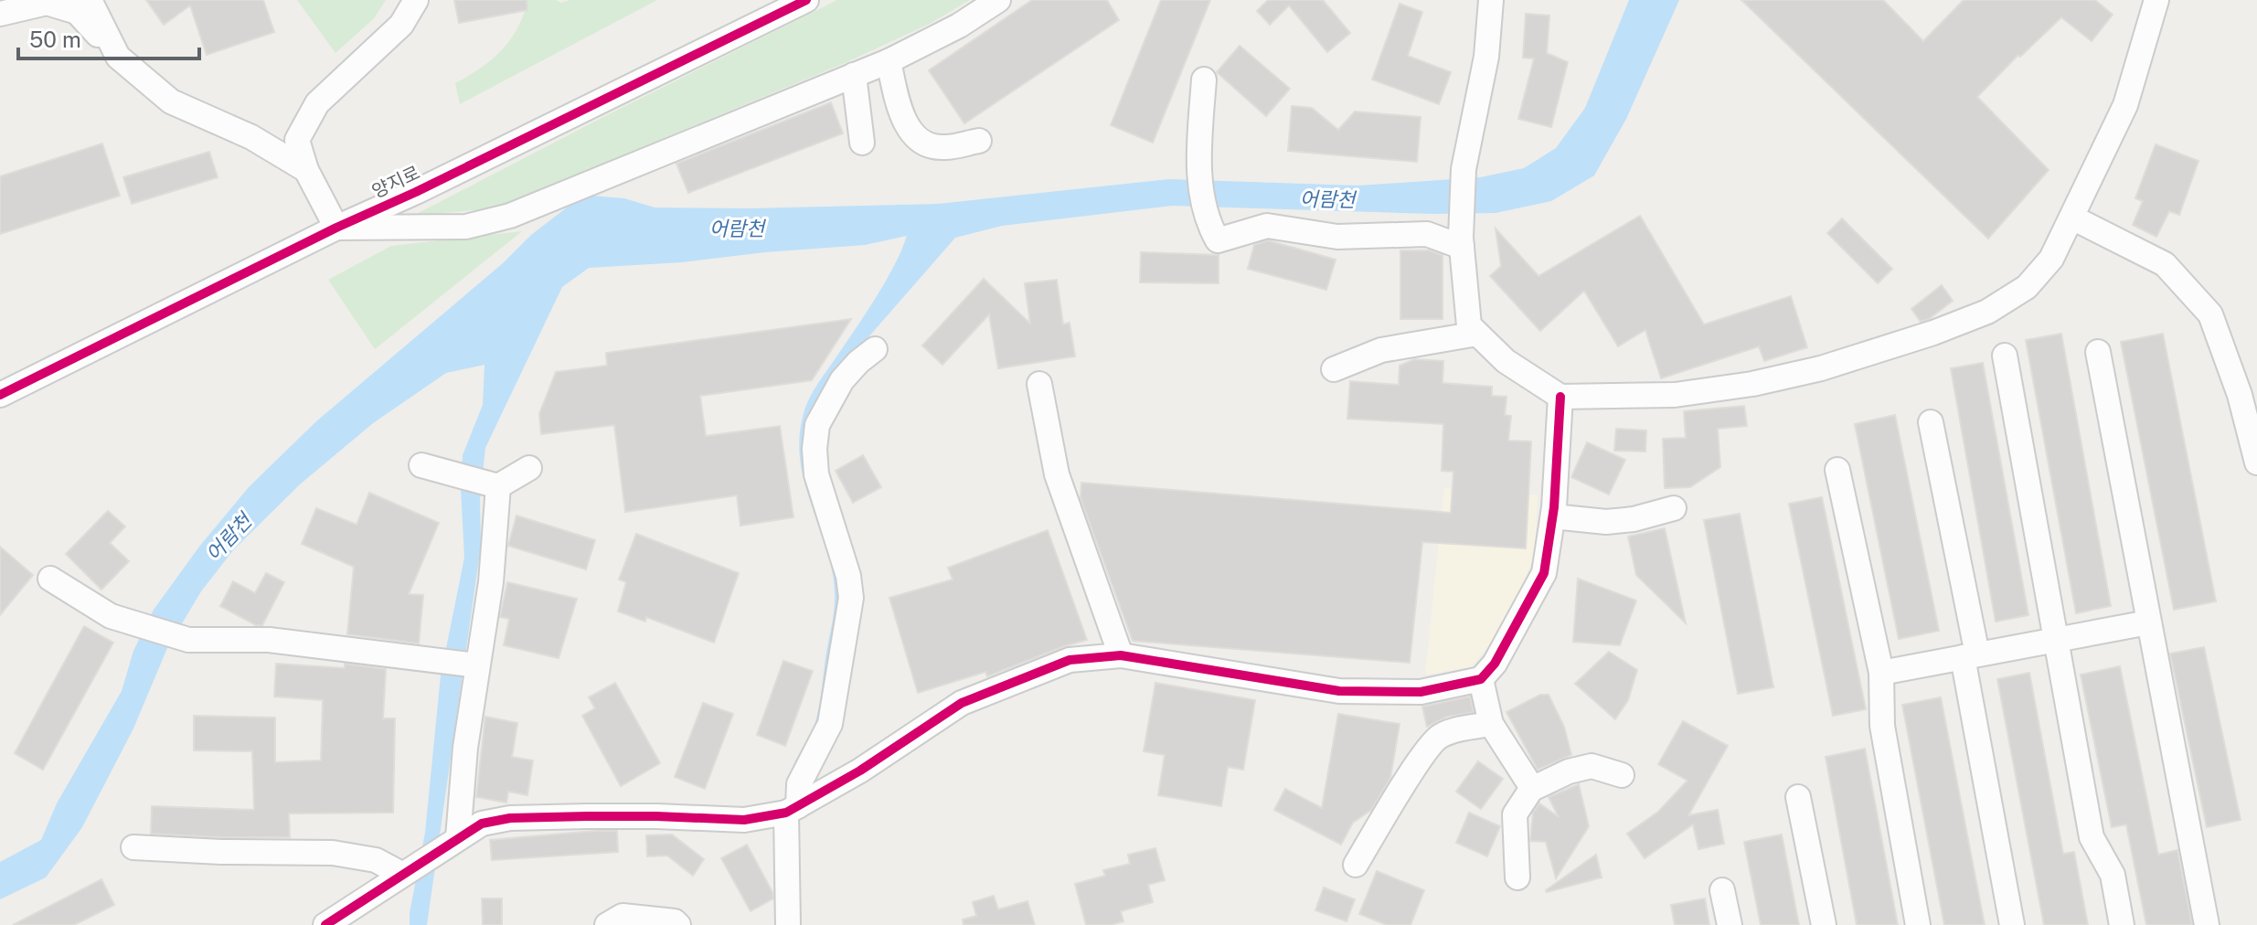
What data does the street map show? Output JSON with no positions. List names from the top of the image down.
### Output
{
  "streets": {
    "street": ["양지로"]
  },
  "water": ["어람천"],
  "scale_bar": "50 m"
}
